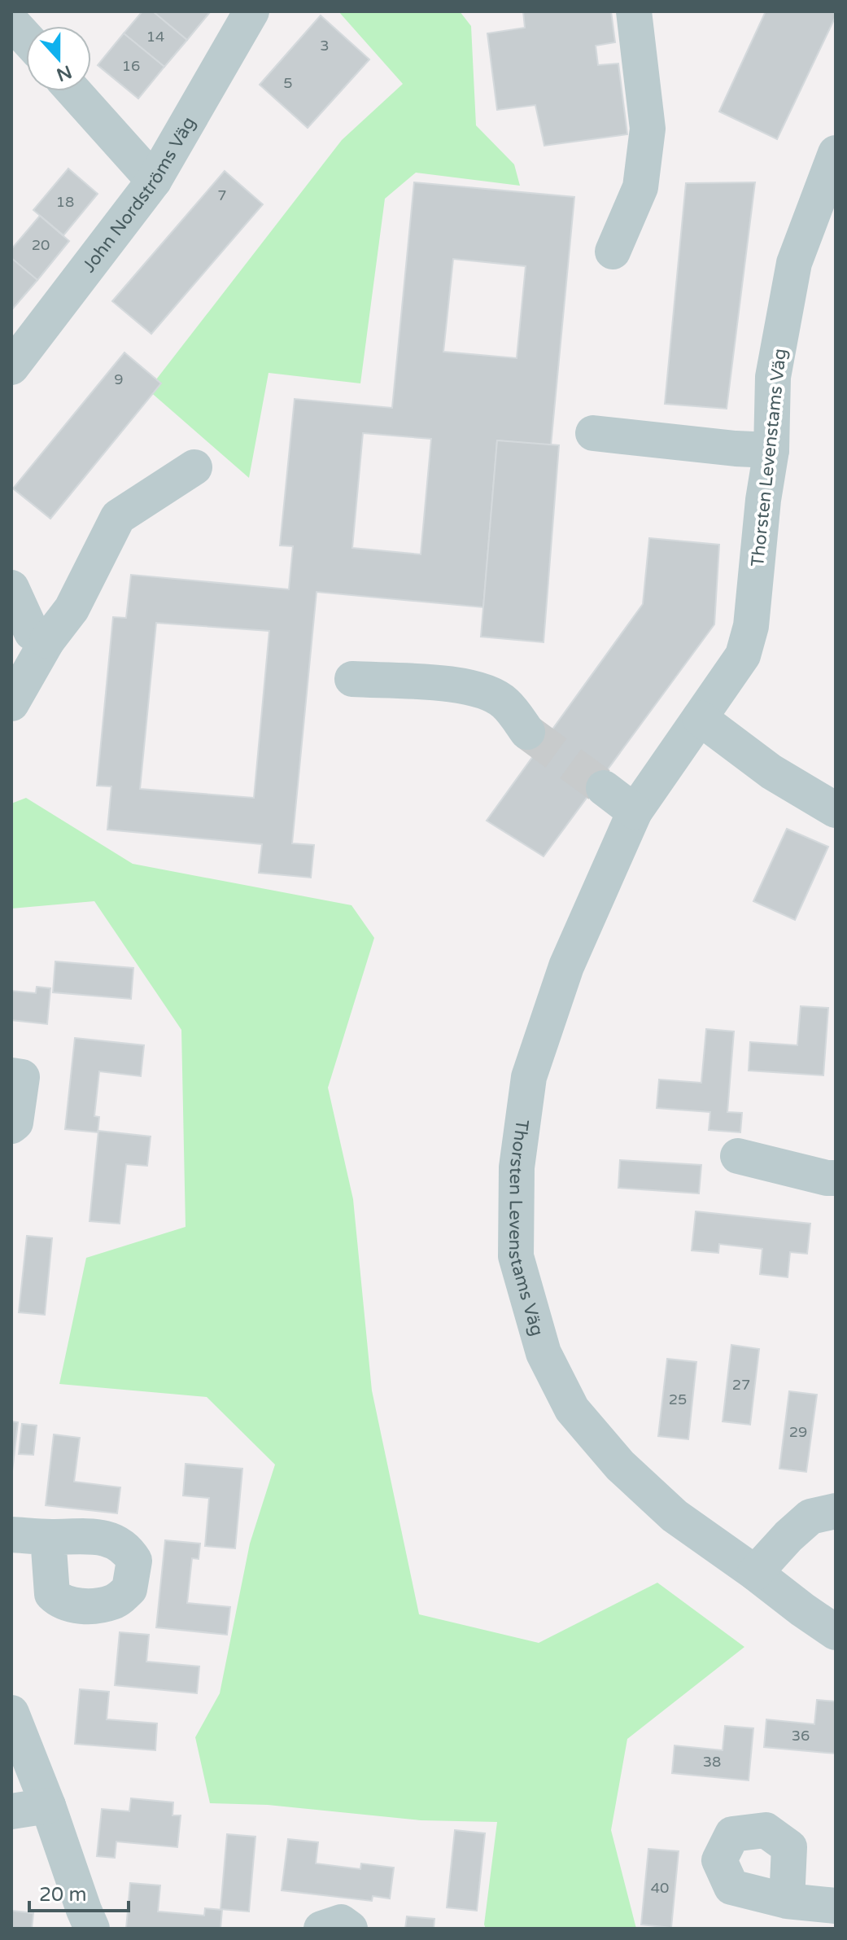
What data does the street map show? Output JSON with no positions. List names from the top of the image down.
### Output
{
  "streets": {
    "street": ["John Nordströms Väg", "Thorsten Levenstams Väg"]
  },
  "house_numbers": [
    "14",
    "3",
    "16",
    "5",
    "7",
    "18",
    "20",
    "9",
    "27",
    "25",
    "29",
    "36",
    "38",
    "40"
  ],
  "scale_bar": "20 m",
  "north": "bottom"
}
